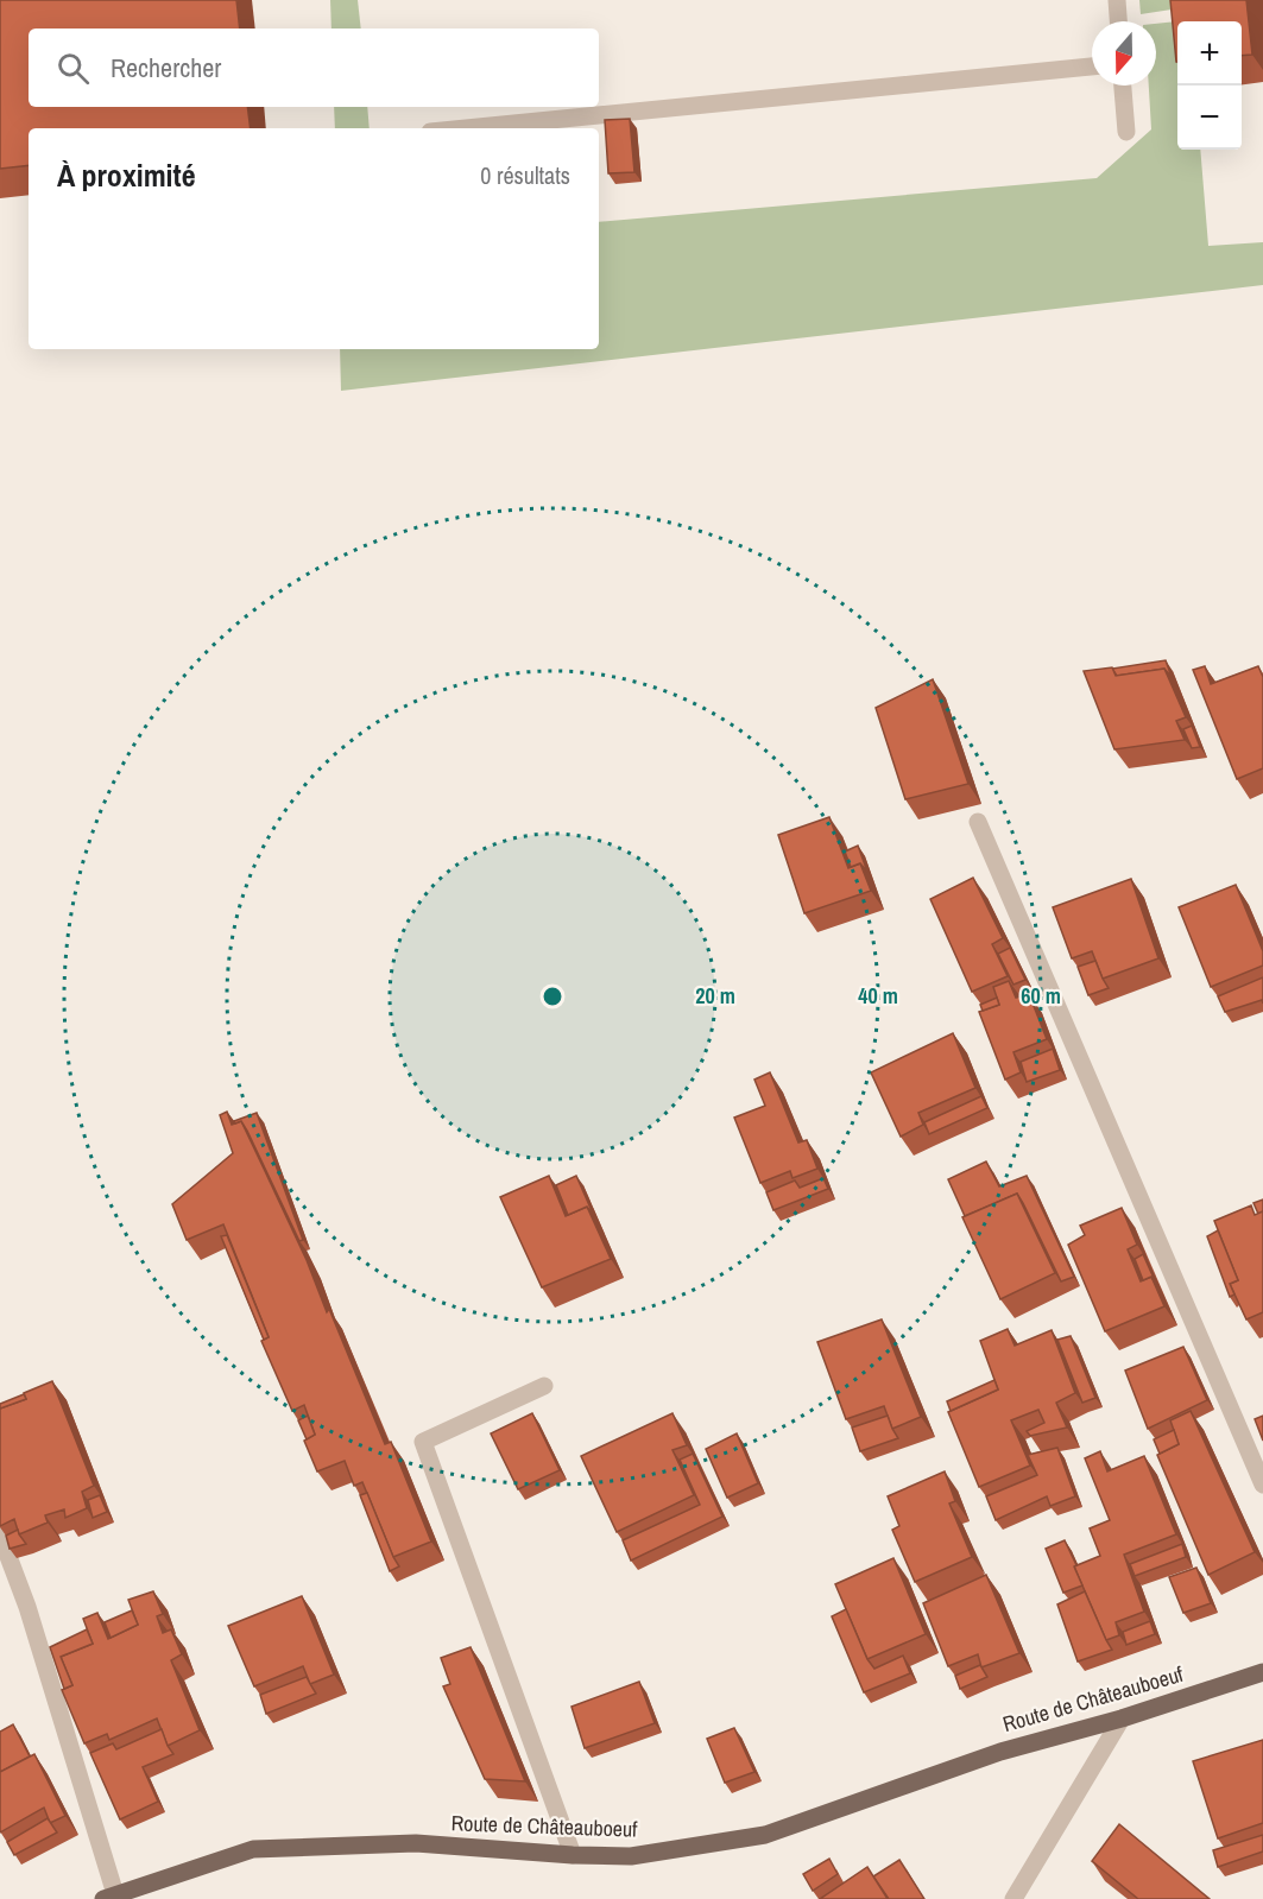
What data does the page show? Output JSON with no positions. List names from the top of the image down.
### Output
{
  "streets": {
    "main road": ["Route de Châteauboeuf"]
  },
  "north": "bottom",
  "page": {
    "map_buttons": ["+", "−"],
    "search": "Rechercher",
    "heading": ["À proximité", "0 résultats"]
  },
  "rings": ["20 m", "40 m", "60 m"]
}
